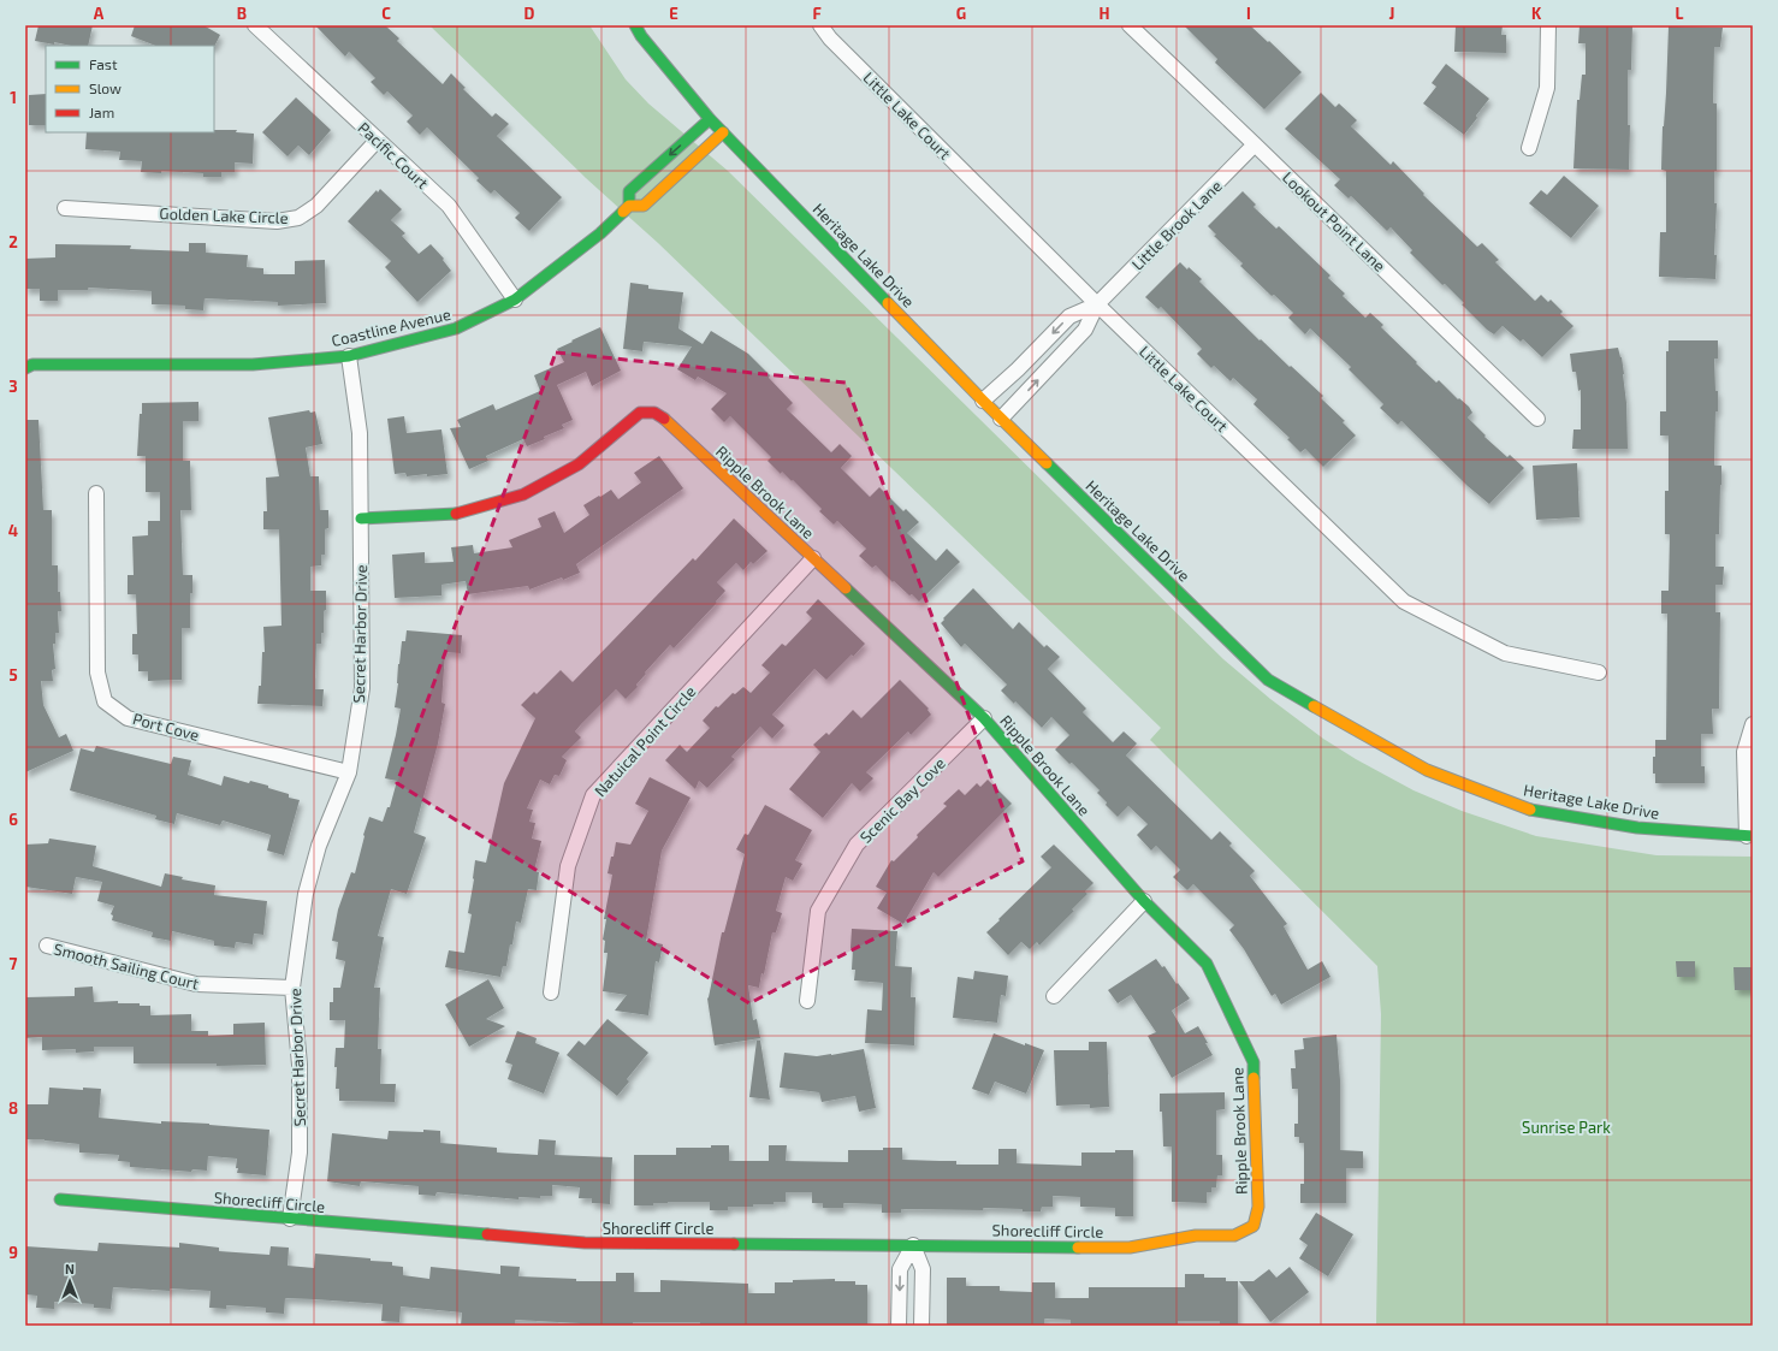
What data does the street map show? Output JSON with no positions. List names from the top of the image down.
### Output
{
  "streets": {
    "street": [
      "Little Lake Court",
      "Pacific Court",
      "Golden Lake Circle",
      "Lookout Point Lane",
      "Little Brook Lane",
      "Heritage Lake Drive",
      "Coastline Avenue",
      "Ripple Brook Lane",
      "Secret Harbor Drive",
      "Port Cove",
      "Natuical Point Circle",
      "Scenic Bay Cove",
      "Smooth Sailing Court",
      "Shorecliff Circle"
    ]
  },
  "crossings": [
    ["Little Lake Court", "Little Brook Lane"],
    ["Pacific Court", "Golden Lake Circle"],
    ["Pacific Court", "Coastline Avenue"],
    ["Lookout Point Lane", "Little Brook Lane"],
    ["Little Brook Lane", "Heritage Lake Drive"],
    ["Heritage Lake Drive", "Coastline Avenue"],
    ["Coastline Avenue", "Secret Harbor Drive"],
    ["Ripple Brook Lane", "Secret Harbor Drive"],
    ["Ripple Brook Lane", "Natuical Point Circle"],
    ["Ripple Brook Lane", "Scenic Bay Cove"],
    ["Ripple Brook Lane", "Shorecliff Circle"],
    ["Secret Harbor Drive", "Port Cove"],
    ["Secret Harbor Drive", "Smooth Sailing Court"],
    ["Secret Harbor Drive", "Shorecliff Circle"]
  ],
  "parks": ["Sunrise Park"],
  "legend": ["Fast", "Slow", "Jam"],
  "north": "top",
  "grid": {
    "columns": [
      "A",
      "B",
      "C",
      "D",
      "E",
      "F",
      "G",
      "H",
      "I",
      "J",
      "K",
      "L"
    ],
    "rows": [
      "1",
      "2",
      "3",
      "4",
      "5",
      "6",
      "7",
      "8",
      "9"
    ]
  }
}
